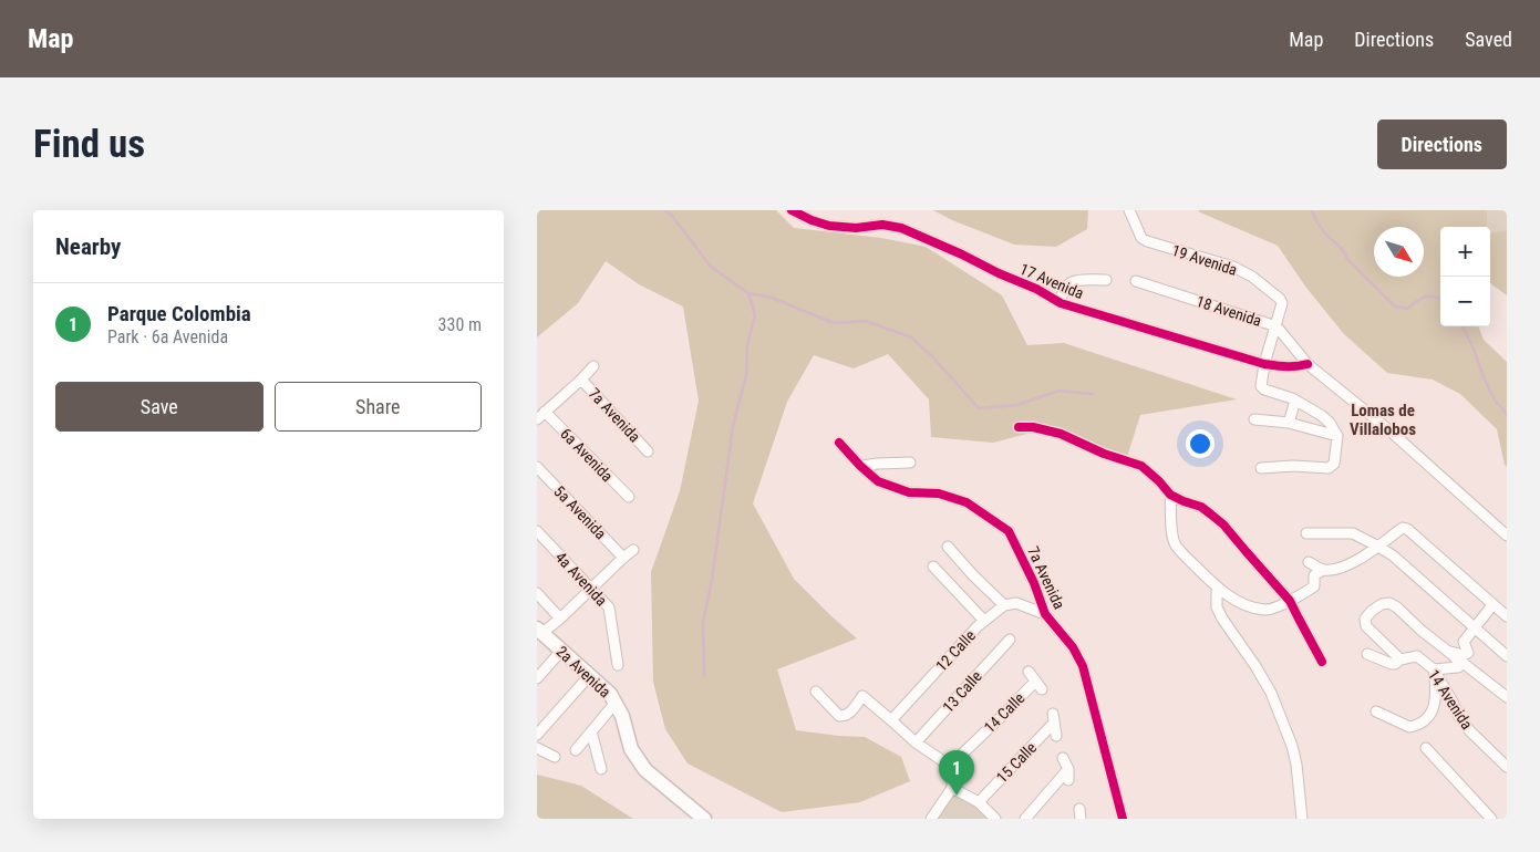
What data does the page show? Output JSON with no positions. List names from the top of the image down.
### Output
{
  "streets": {
    "main road": ["2a Avenida"],
    "street": [
      "19 Avenida",
      "17 Avenida",
      "18 Avenida",
      "7a Avenida",
      "6a Avenida",
      "5a Avenida",
      "4a Avenida",
      "12 Calle",
      "13 Calle",
      "14 Avenida",
      "14 Calle",
      "15 Calle"
    ]
  },
  "crossings": [
    ["19 Avenida", "18 Avenida"],
    ["17 Avenida", "18 Avenida"]
  ],
  "districts": ["Lomas de Villalobos"],
  "north": "bottom right",
  "page": {
    "header": "Map",
    "nav": ["Map", "Directions", "Saved"],
    "buttons": [
      "Directions",
      ["Save", "Share"]
    ],
    "title": "Find us",
    "heading": "Nearby",
    "map_buttons": ["+", "−"],
    "list": [
      {
        "mark": "1",
        "name": "Parque Colombia",
        "note": "Park · 6a Avenida",
        "value": "330 m"
      }
    ],
    "pins": "1"
  }
}
